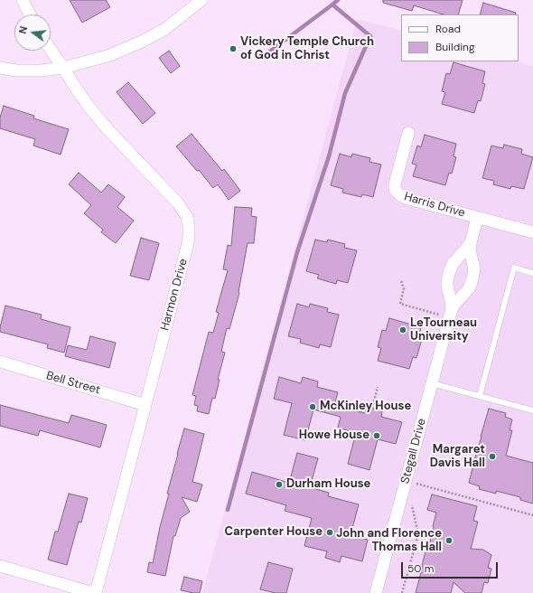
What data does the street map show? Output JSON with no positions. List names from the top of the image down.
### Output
{
  "streets": {
    "street": [
      "Harris Drive",
      "Harmon Drive",
      "Bell Street",
      "Stegall Drive"
    ]
  },
  "crossings": [
    ["Harris Drive", "Stegall Drive"],
    ["Harmon Drive", "Bell Street"]
  ],
  "places": [
    "Vickery Temple Church of God in Christ",
    "LeTourneau University",
    "McKinley House",
    "Howe House",
    "Margaret Davis Hall",
    "Durham House",
    "Carpenter House",
    "John and Florence Thomas Hall"
  ],
  "legend": ["Road", "Building"],
  "scale_bar": "50 m",
  "north": "left"
}
